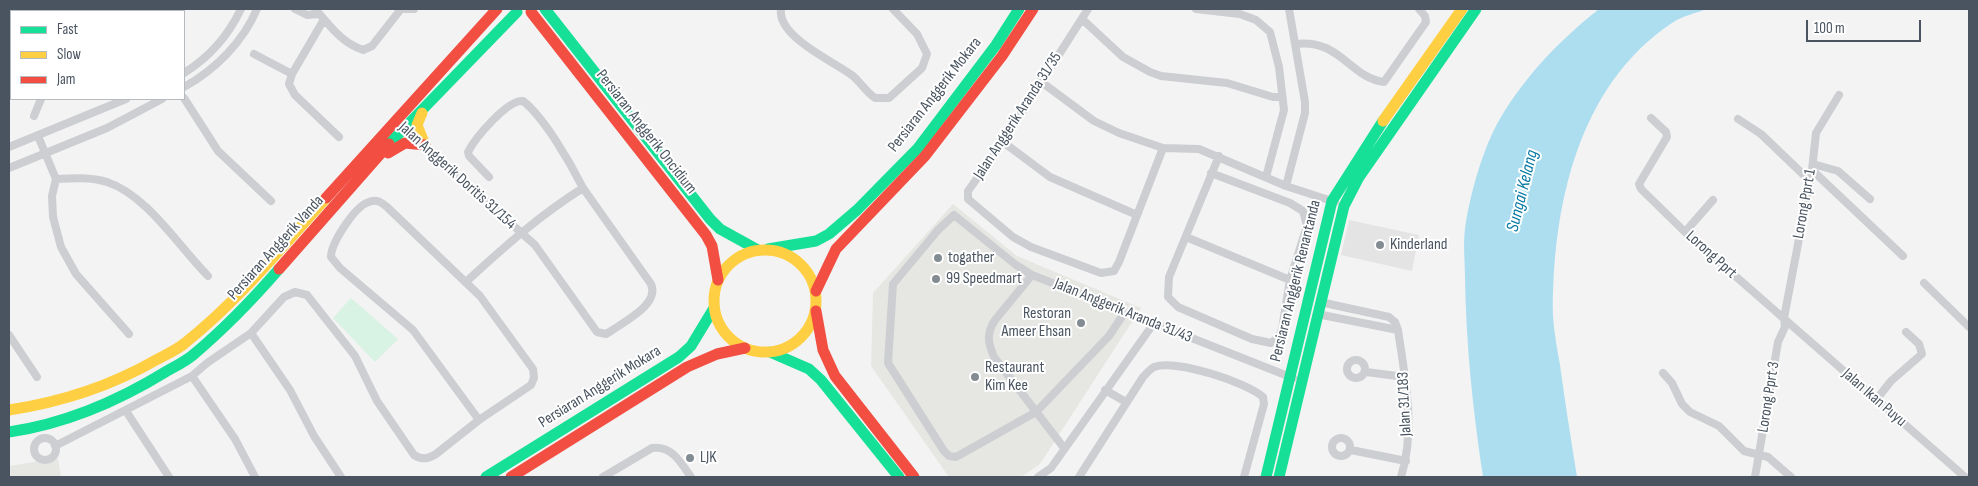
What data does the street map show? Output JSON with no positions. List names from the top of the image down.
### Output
{
  "streets": {
    "main road": [
      "Persiaran Anggerik Mokara",
      "Persiaran Anggerik Oncidium",
      "Persiaran Anggerik Vanda",
      "Persiaran Anggerik Renantanda"
    ],
    "street": [
      "Jalan Anggerik Aranda 31/35",
      "Jalan Anggerik Doritis 31/154",
      "Lorong Pprt 1",
      "Lorong Pprt",
      "Jalan Anggerik Aranda 31/43",
      "Lorong Pprt 3",
      "Jalan Ikan Puyu",
      "Jalan 31/183"
    ]
  },
  "crossings": [
    ["Persiaran Anggerik Mokara", "Persiaran Anggerik Oncidium"],
    ["Jalan Anggerik Doritis 31/154", "Persiaran Anggerik Vanda"],
    ["Lorong Pprt 1", "Lorong Pprt"],
    ["Lorong Pprt 1", "Lorong Pprt 3"],
    ["Lorong Pprt 1", "Jalan Ikan Puyu"],
    ["Lorong Pprt", "Lorong Pprt 3"],
    ["Lorong Pprt", "Jalan Ikan Puyu"],
    ["Persiaran Anggerik Renantanda", "Jalan Anggerik Aranda 31/43"],
    ["Lorong Pprt 3", "Jalan Ikan Puyu"]
  ],
  "water": ["Sungai Kelang"],
  "places": [
    "Kinderland",
    "togather",
    "99 Speedmart",
    "Restoran Ameer Ehsan",
    "Restaurant Kim Kee",
    "LJK"
  ],
  "legend": ["Fast", "Slow", "Jam"],
  "scale_bar": "100 m"
}
